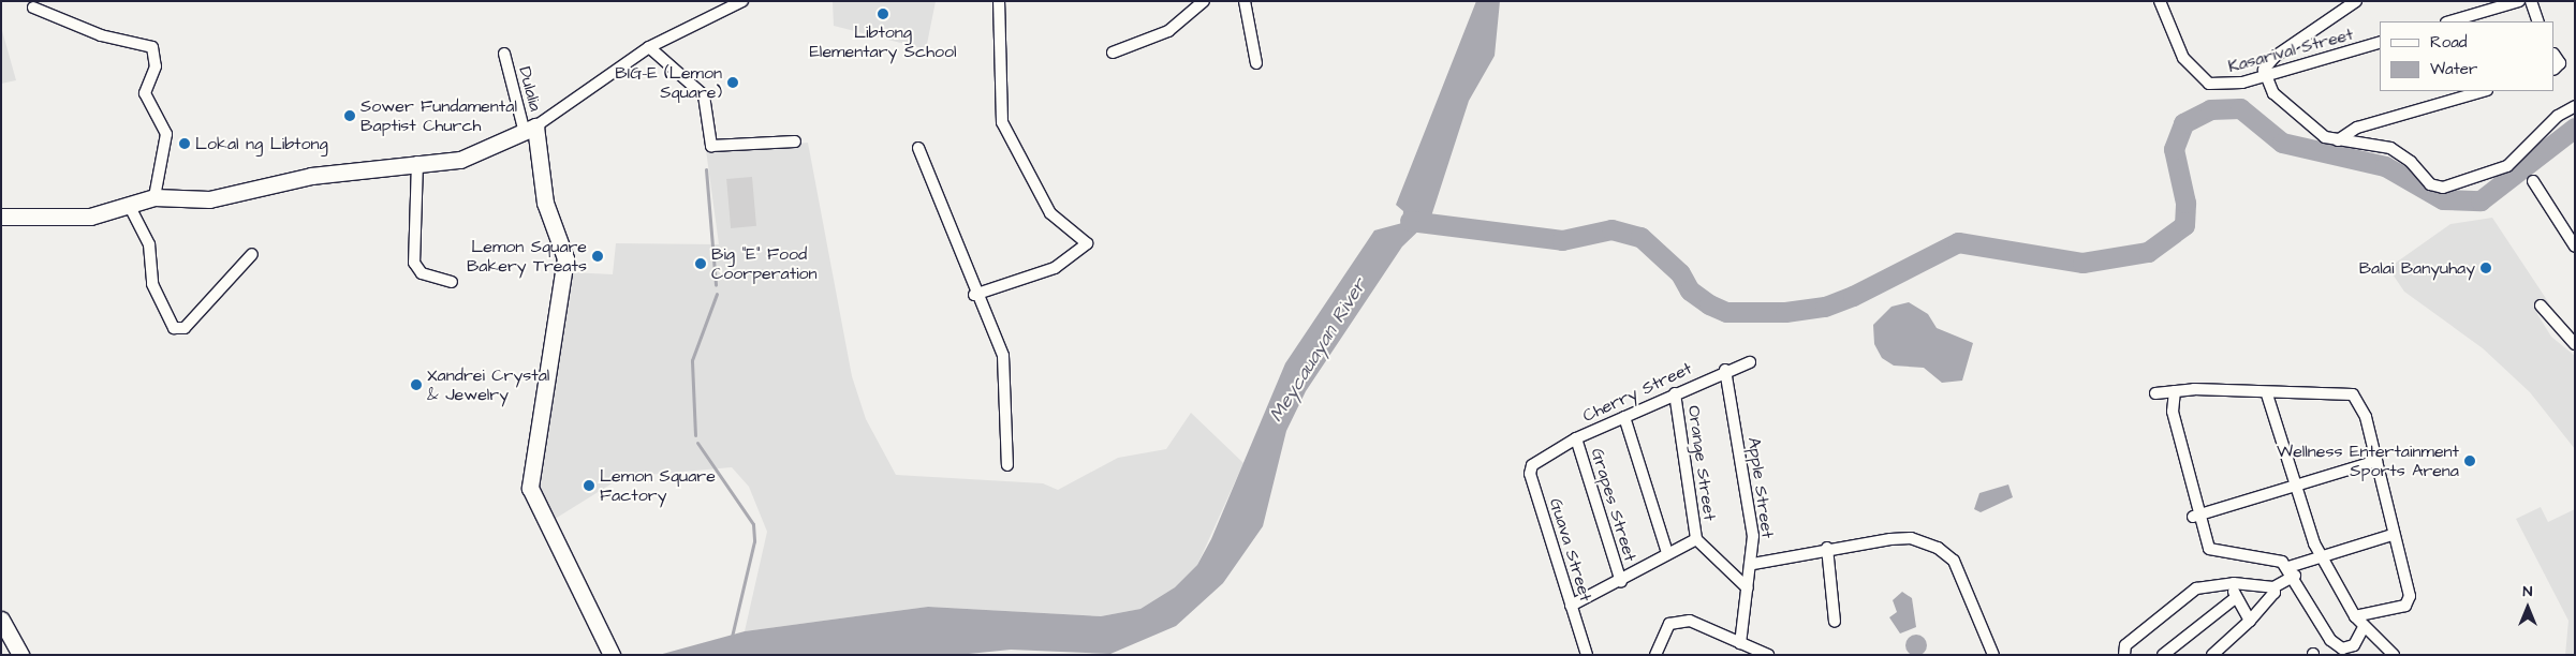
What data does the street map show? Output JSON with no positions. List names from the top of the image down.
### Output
{
  "streets": {
    "street": [
      "Kasarival Street",
      "Dulalia",
      "Cherry Street",
      "Orange Street",
      "Apple Street",
      "Grapes Street",
      "Guava Street"
    ]
  },
  "crossings": [
    ["Cherry Street", "Orange Street"],
    ["Cherry Street", "Apple Street"],
    ["Cherry Street", "Grapes Street"],
    ["Cherry Street", "Guava Street"]
  ],
  "water": ["Meycauayan River"],
  "places": [
    "Libtong Elementary School",
    "BIG-E (Lemon Square)",
    "Sower Fundamental Baptist Church",
    "Lokal ng Libtong",
    "Lemon Square Bakery Treats",
    "Big \"E\" Food Coorperation",
    "Balai Banyuhay",
    "Xandrei Crystal & Jewelry",
    "Wellness Entertainment Sports Arena",
    "Lemon Square Factory"
  ],
  "legend": ["Road", "Water"],
  "north": "top"
}
